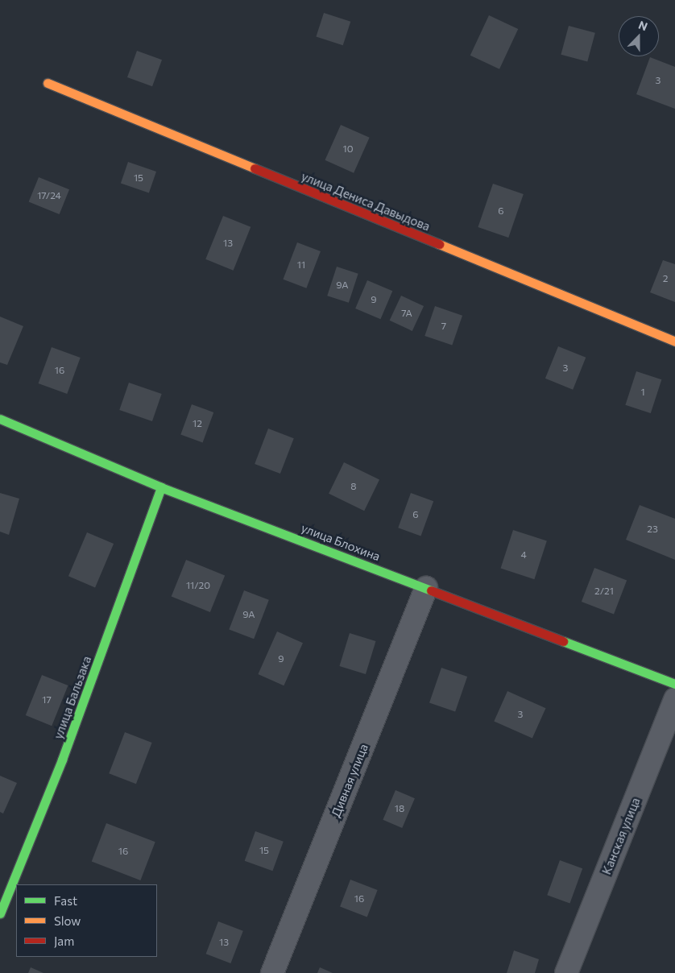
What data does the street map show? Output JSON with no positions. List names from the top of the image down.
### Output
{
  "streets": {
    "street": [
      "улица Дениса Давыдова",
      "улица Блохина",
      "улица Бальзака",
      "Дивная улица",
      "Канская улица"
    ]
  },
  "crossings": [
    ["улица Блохина", "улица Бальзака"],
    ["улица Блохина", "Дивная улица"]
  ],
  "house_numbers": [
    "3",
    "10",
    "15",
    "17/24",
    "6",
    "13",
    "11",
    "2",
    "9А",
    "9",
    "7А",
    "7",
    "3",
    "16",
    "1",
    "12",
    "8",
    "6",
    "23",
    "4",
    "11/20",
    "2/21",
    "9А",
    "9",
    "17",
    "3",
    "18",
    "15",
    "16",
    "16",
    "13"
  ],
  "legend": ["Fast", "Slow", "Jam"],
  "north": "top"
}
